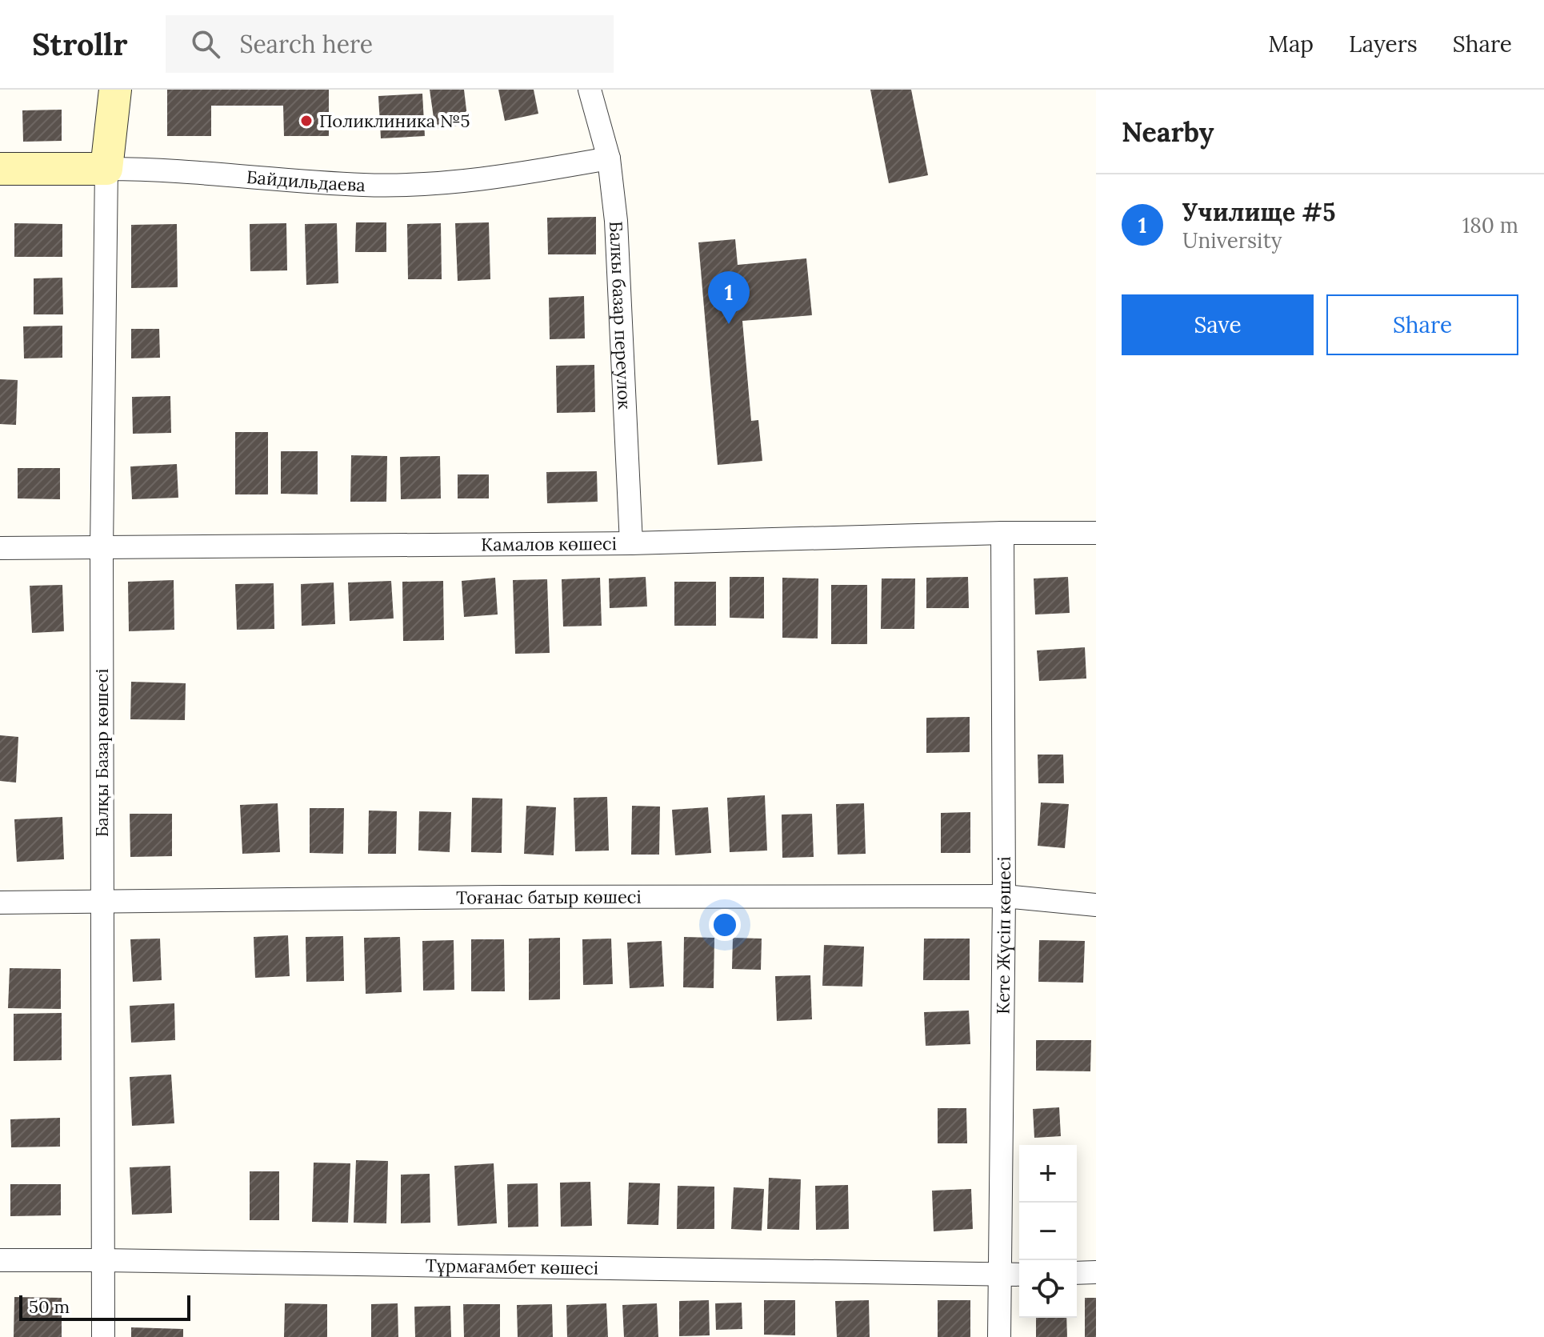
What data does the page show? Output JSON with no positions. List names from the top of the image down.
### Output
{
  "streets": {
    "street": [
      "Байдильдаева",
      "Балкы базар переулок",
      "Камалов көшесі",
      "Балқы Базар көшесі",
      "Тоғанас батыр көшесі",
      "Кете Жүсіп көшесі",
      "Тұрмағамбет көшесі"
    ]
  },
  "crossings": [
    ["Байдильдаева", "Балкы базар переулок"],
    ["Байдильдаева", "Балқы Базар көшесі"],
    ["Балкы базар переулок", "Камалов көшесі"],
    ["Камалов көшесі", "Балқы Базар көшесі"],
    ["Камалов көшесі", "Кете Жүсіп көшесі"],
    ["Балқы Базар көшесі", "Тоғанас батыр көшесі"],
    ["Балқы Базар көшесі", "Тұрмағамбет көшесі"],
    ["Тоғанас батыр көшесі", "Кете Жүсіп көшесі"],
    ["Кете Жүсіп көшесі", "Тұрмағамбет көшесі"]
  ],
  "places": ["Поликлиника №5"],
  "scale_bar": "50 m",
  "page": {
    "header": "Strollr",
    "search": "Search here",
    "nav": ["Map", "Layers", "Share"],
    "heading": "Nearby",
    "list": [
      {
        "mark": "1",
        "name": "Училище #5",
        "note": "University",
        "value": "180 m"
      }
    ],
    "pins": "1",
    "buttons": ["Save", "Share"],
    "map_buttons": ["+", "−"],
    "scale": "50 m"
  }
}
